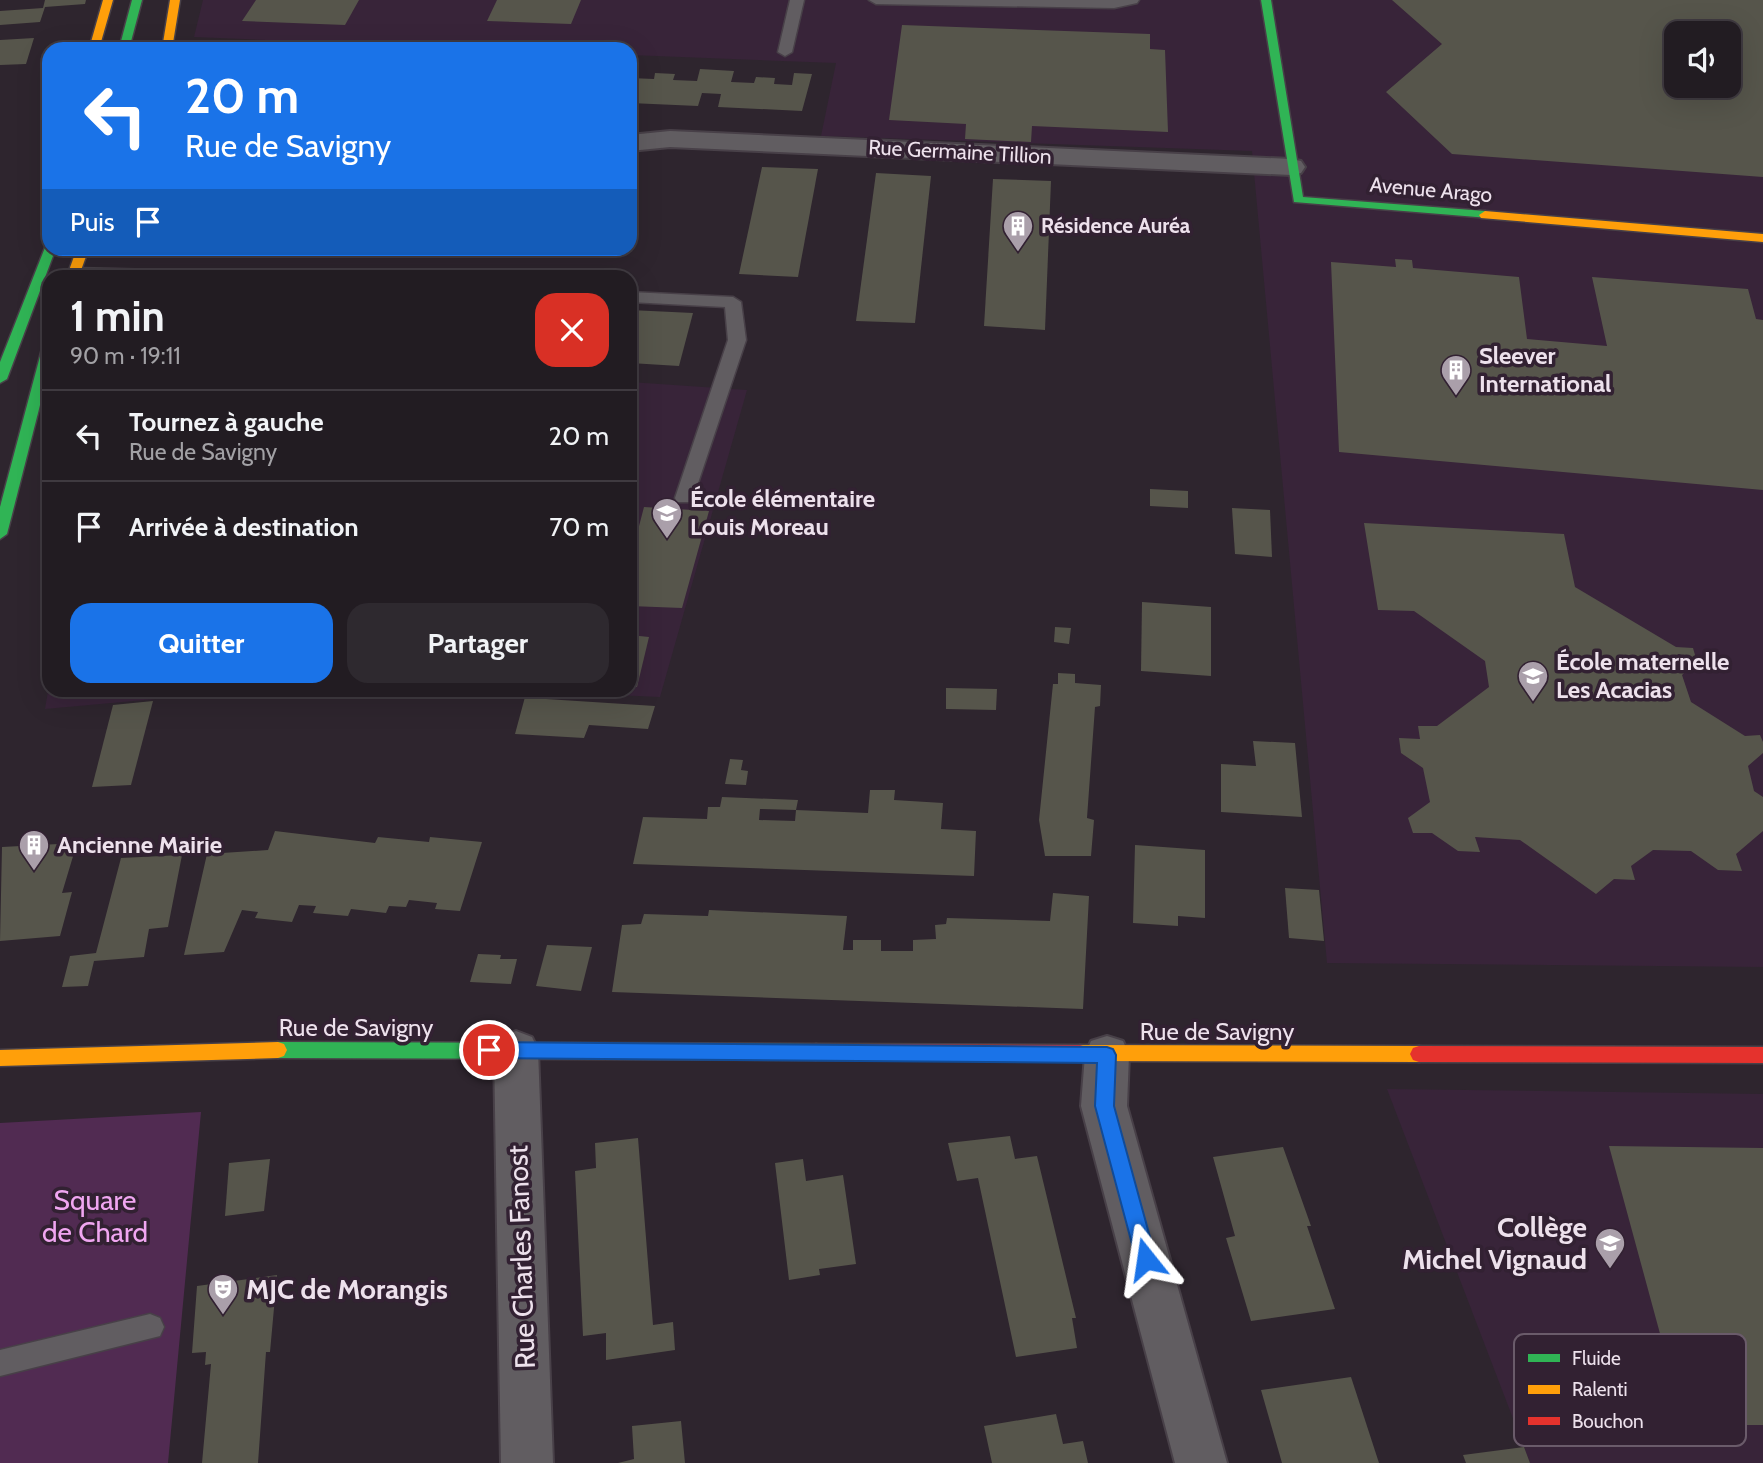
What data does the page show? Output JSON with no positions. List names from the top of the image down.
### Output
{
  "streets": {
    "street": [
      "Rue Germaine Tillion",
      "Avenue Arago",
      "Rue de Savigny",
      "Rue Charles Fanost"
    ]
  },
  "crossings": [
    ["Rue Germaine Tillion", "Avenue Arago"],
    ["Rue de Savigny", "Rue Charles Fanost"]
  ],
  "parks": ["Square de Chard"],
  "places": {
    "building": ["Résidence Auréa", "Sleever International", "Ancienne Mairie"],
    "school or university": ["École élémentaire Louis Moreau", "École maternelle Les Acacias", "Collège Michel Vignaud"],
    "theatre": ["MJC de Morangis"]
  },
  "legend": ["Fluide", "Ralenti", "Bouchon"],
  "page": {
    "turn": ["20 m", "Rue de Savigny"],
    "then": "Puis",
    "heading": ["1 min", "90 m · 19:11"],
    "list": [
      {
        "name": "Tournez à gauche",
        "note": "Rue de Savigny",
        "value": "20 m"
      },
      {
        "name": "Arrivée à destination",
        "value": "70 m"
      }
    ],
    "buttons": ["Quitter", "Partager"]
  }
}
